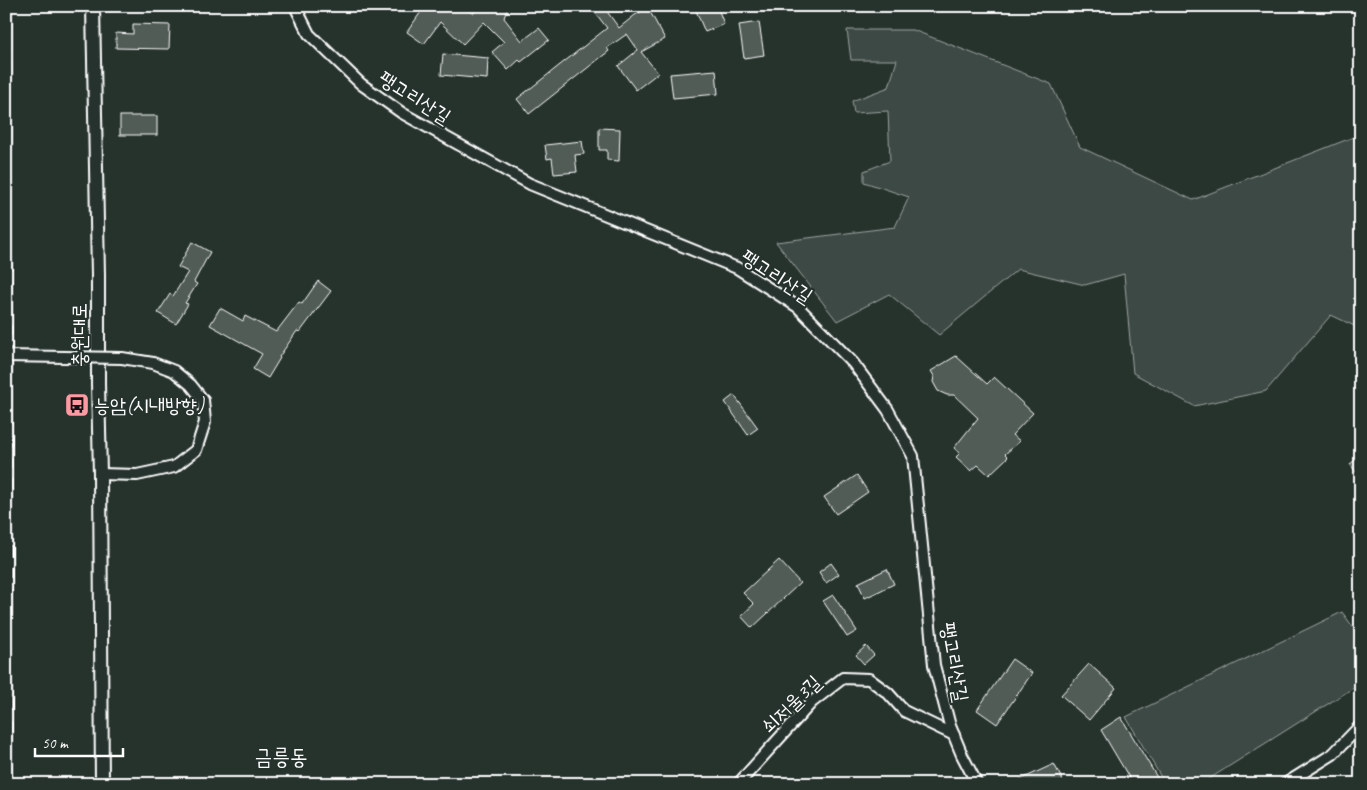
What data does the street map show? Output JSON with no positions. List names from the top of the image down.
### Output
{
  "streets": {
    "street": ["팽고리산길", "충원대로", "쇠저울3길"]
  },
  "crossings": [
    ["팽고리산길", "쇠저울3길"]
  ],
  "districts": ["금릉동"],
  "places": {
    "bus stop": ["능암(시내방향)"]
  },
  "scale_bar": "50 m"
}
